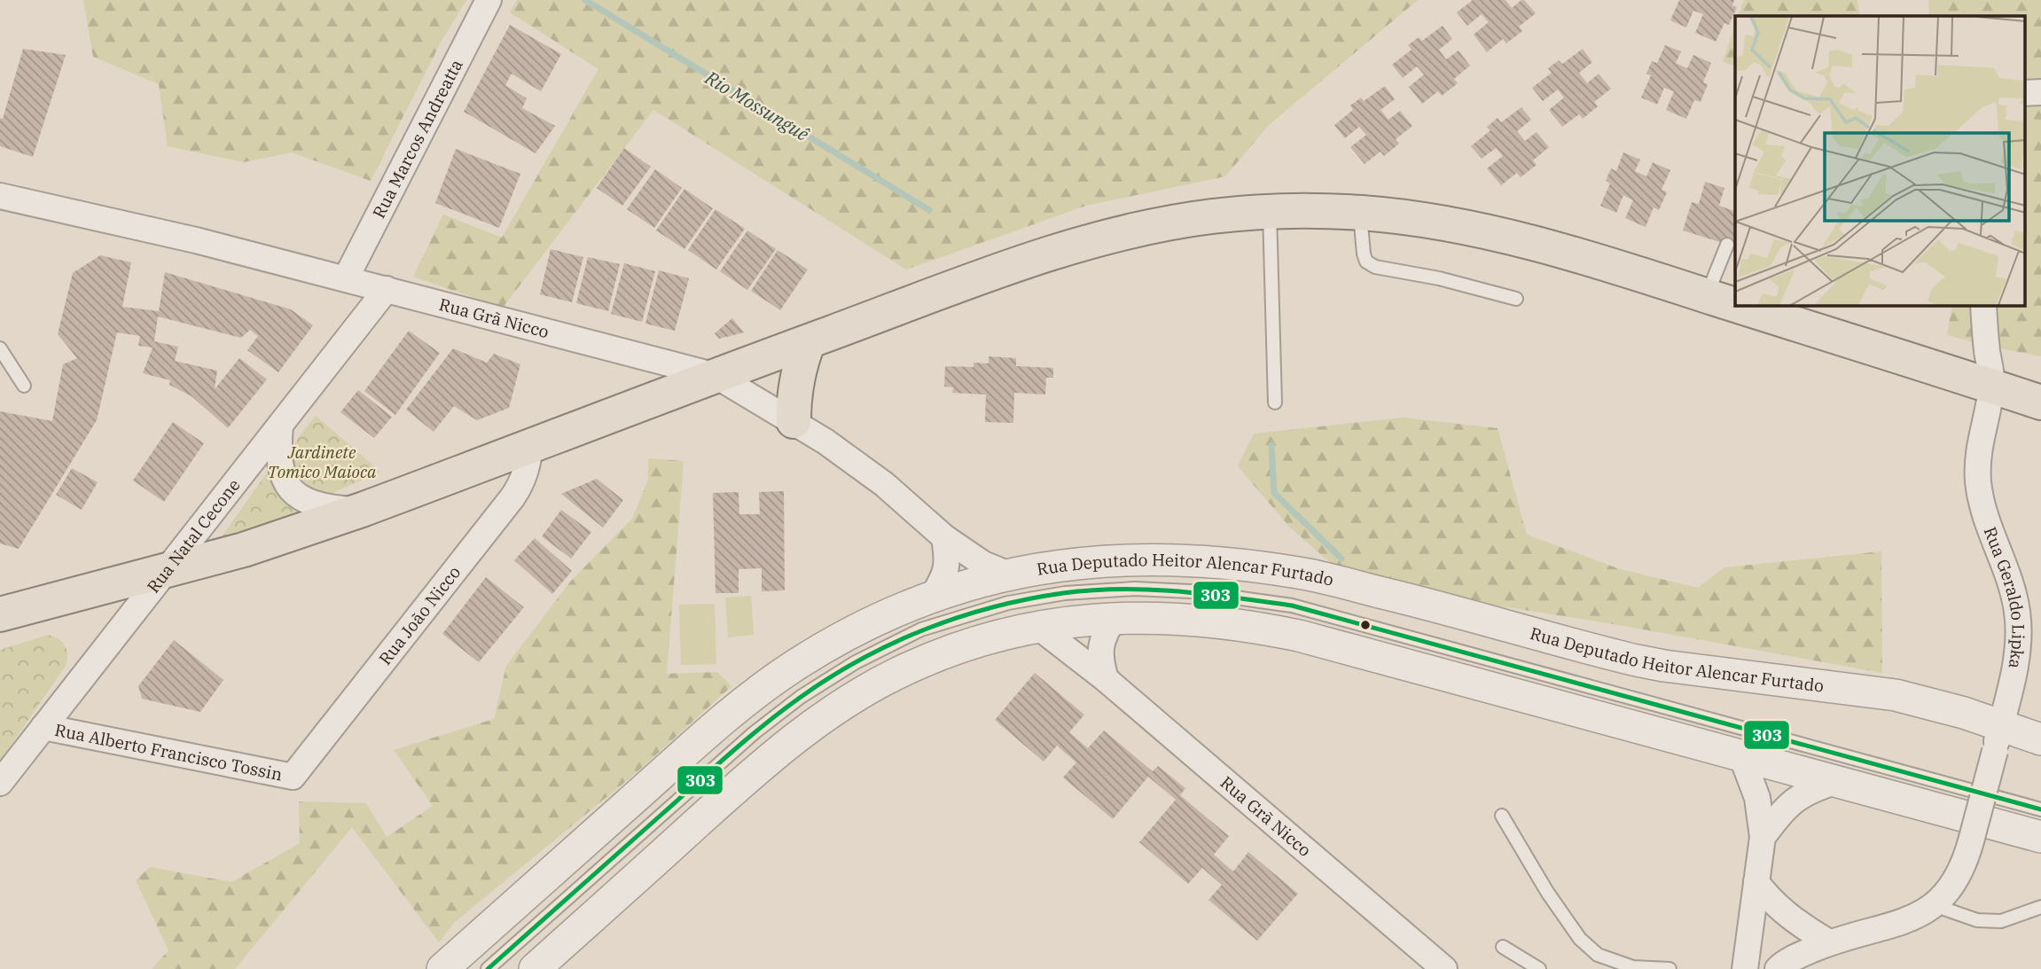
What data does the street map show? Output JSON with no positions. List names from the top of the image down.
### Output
{
  "streets": {
    "street": [
      "Rua Marcos Andreatta",
      "Rua Grã Nicco",
      "Rua Natal Cecone",
      "Rua Deputado Heitor Alencar Furtado",
      "Rua Geraldo Lipka",
      "Rua João Nicco",
      "Rua Alberto Francisco Tossin"
    ]
  },
  "crossings": [
    ["Rua Marcos Andreatta", "Rua Grã Nicco"],
    ["Rua Grã Nicco", "Rua Natal Cecone"],
    ["Rua Grã Nicco", "Rua Deputado Heitor Alencar Furtado"],
    ["Rua Natal Cecone", "Rua Alberto Francisco Tossin"],
    ["Rua Deputado Heitor Alencar Furtado", "Rua Geraldo Lipka"],
    ["Rua João Nicco", "Rua Alberto Francisco Tossin"]
  ],
  "water": ["Rio Mossunguê"],
  "parks": ["Jardinete Tomico Maioca"],
  "lines": ["transit line 303"]
}
